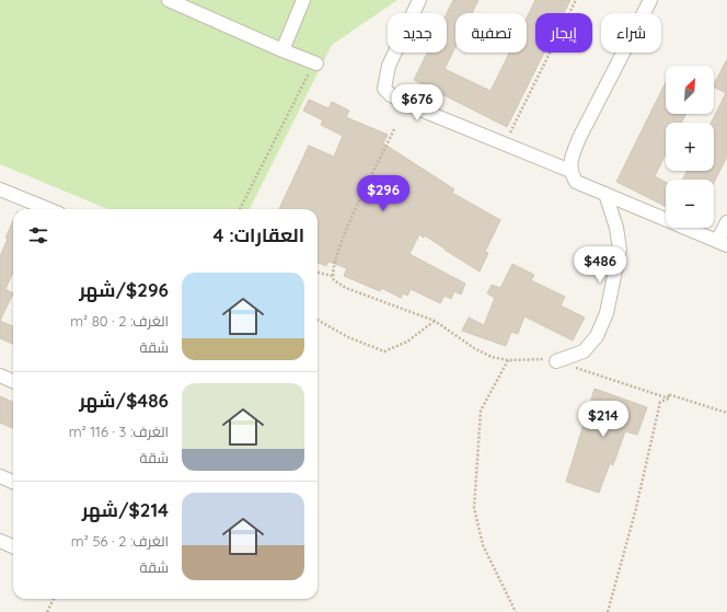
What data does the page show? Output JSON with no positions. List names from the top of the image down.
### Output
{
  "north": "top right",
  "page": {
    "chip": [
      "شراء",
      "إيجار",
      "تصفية",
      "جديد"
    ],
    "map_buttons": ["+", "−"],
    "price": [
      "$676",
      "$296",
      "$486",
      "$214"
    ],
    "heading": "العقارات: 4",
    "list": [
      {
        "name": "$296/شهر",
        "note": "الغرف: 2 · 80 m² · شقة"
      },
      {
        "name": "$486/شهر",
        "note": "الغرف: 3 · 116 m² · شقة"
      },
      {
        "name": "$214/شهر",
        "note": "الغرف: 2 · 56 m² · شقة"
      }
    ]
  }
}
